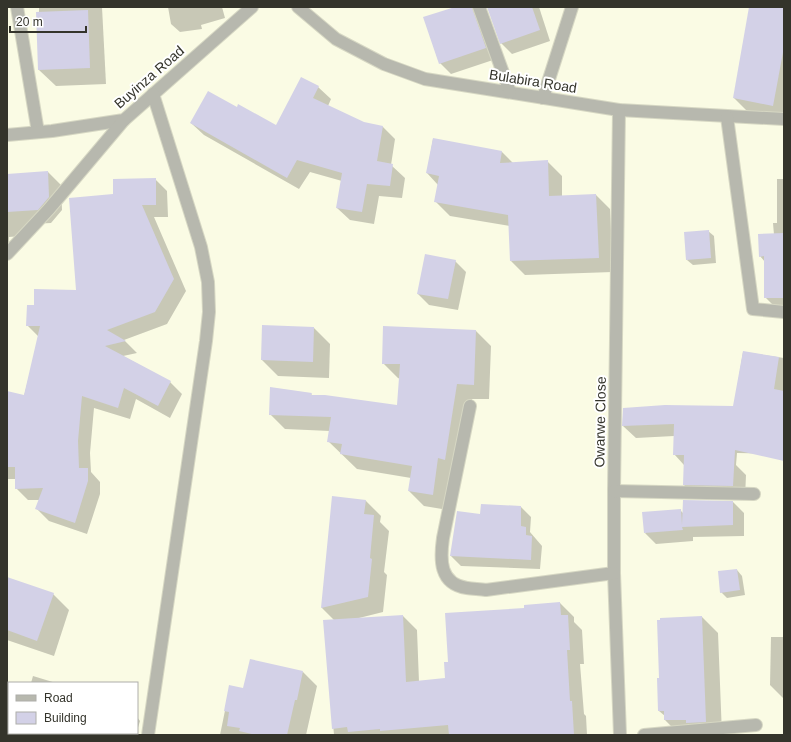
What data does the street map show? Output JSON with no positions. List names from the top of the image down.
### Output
{
  "streets": {
    "street": ["Buyinza Road", "Bulabira Road", "Owarwe Close"]
  },
  "crossings": [
    ["Bulabira Road", "Owarwe Close"]
  ],
  "legend": ["Road", "Building"],
  "scale_bar": "20 m"
}
